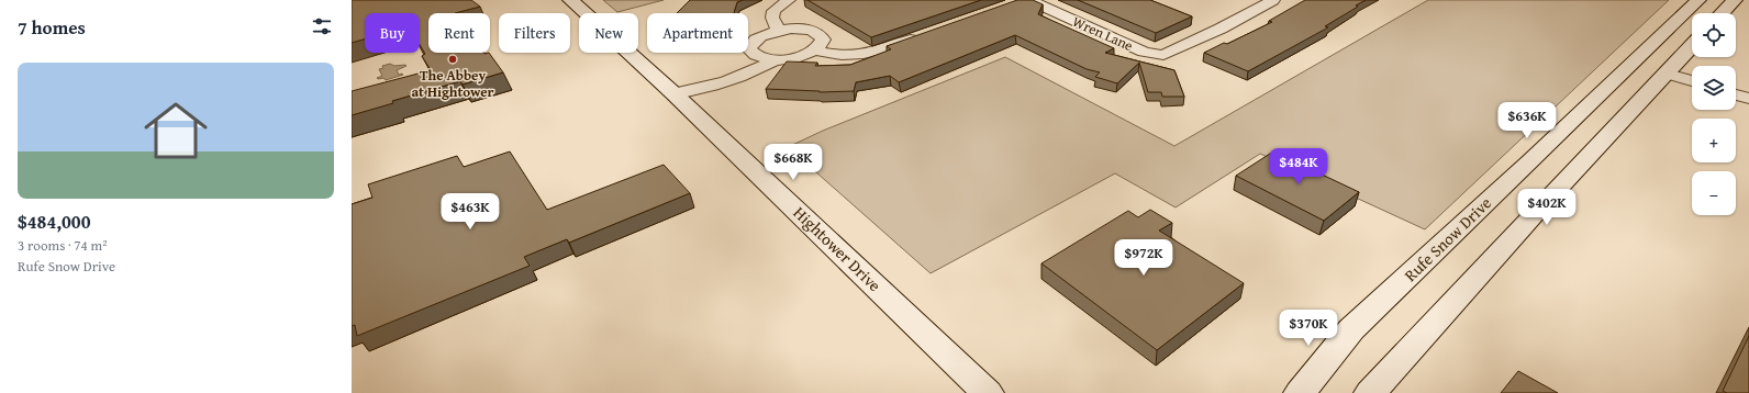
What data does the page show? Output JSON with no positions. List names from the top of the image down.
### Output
{
  "streets": {
    "main road": ["Rufe Snow Drive", "Hightower Drive"],
    "street": ["Wren Lane"]
  },
  "places": ["The Abbey at Hightower"],
  "page": {
    "heading": "7 homes",
    "map_buttons": ["+", "−"],
    "chip": [
      "Buy",
      "Rent",
      "Filters",
      "New",
      "Apartment"
    ],
    "list": [
      {
        "name": "$484,000",
        "note": "3 rooms · 74 m² · Rufe Snow Drive"
      }
    ],
    "price": [
      "$636K",
      "$668K",
      "$484K",
      "$402K",
      "$463K",
      "$972K",
      "$370K"
    ]
  }
}
